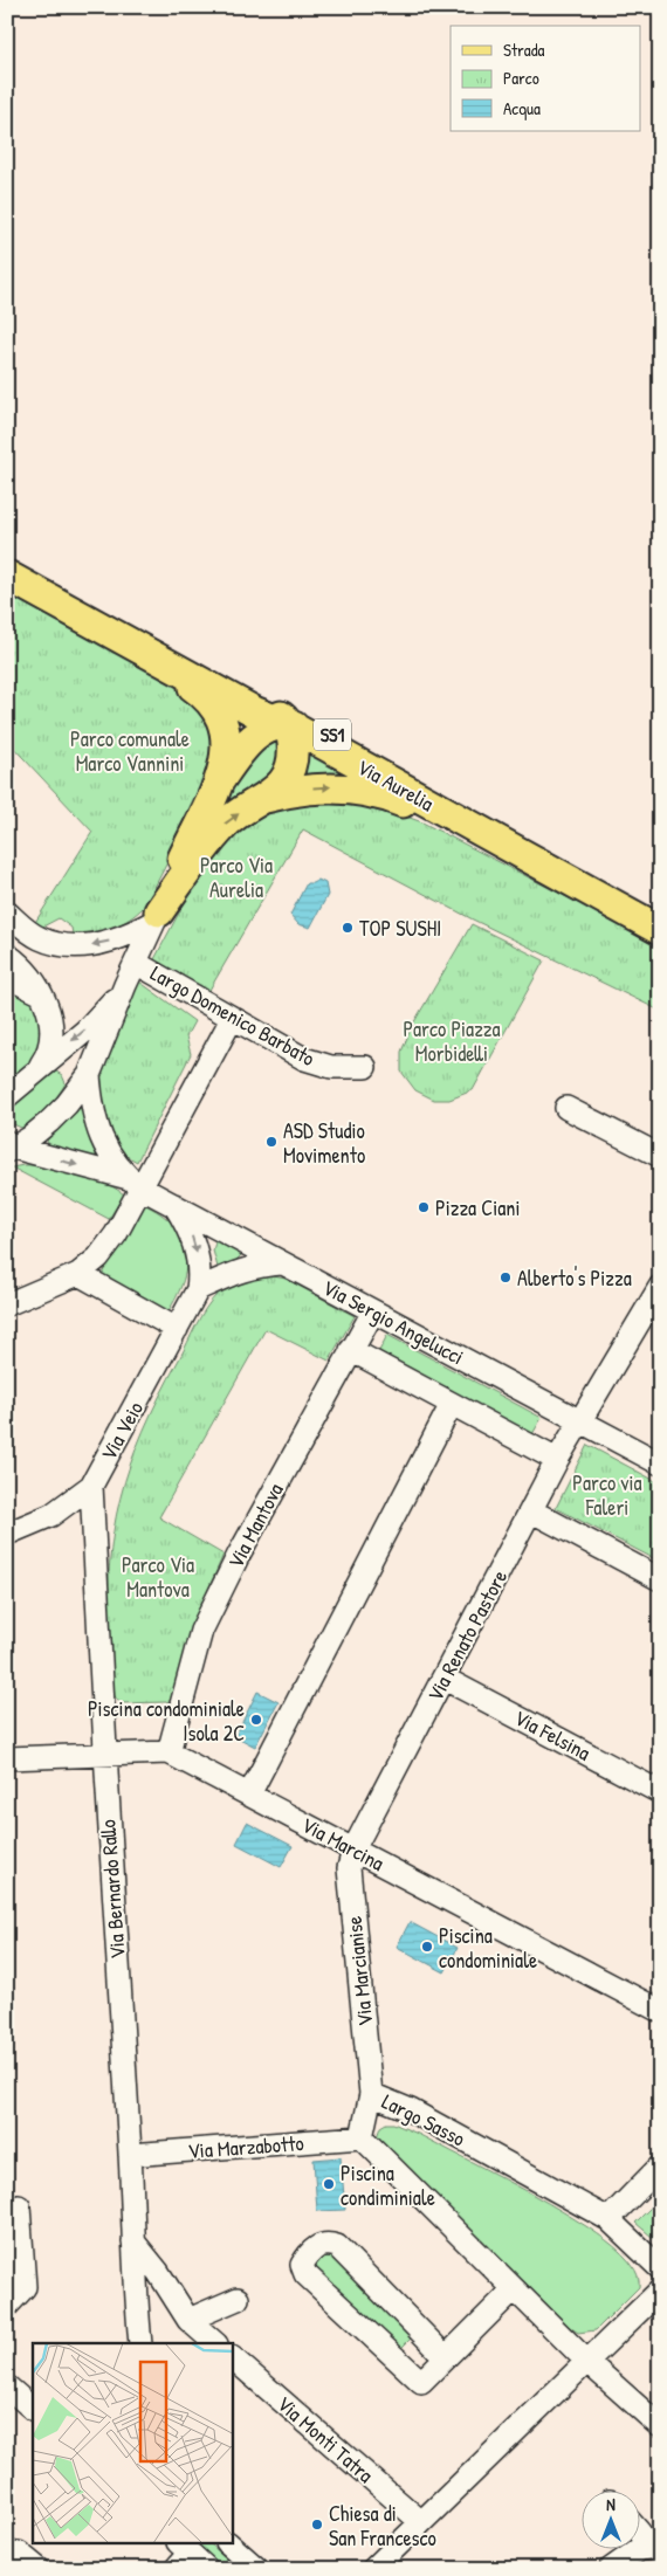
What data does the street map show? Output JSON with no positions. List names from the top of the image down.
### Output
{
  "streets": {
    "main road": ["SS1", "Via Aurelia"],
    "street": [
      "Largo Domenico Barbato",
      "Via Sergio Angelucci",
      "Via Veio",
      "Via Mantova",
      "Via Renato Pastore",
      "Via Felsina",
      "Via Marcina",
      "Via Bernardo Rallo",
      "Via Marcianise",
      "Largo Sasso",
      "Via Marzabotto",
      "Via Monti Tatra"
    ]
  },
  "crossings": [
    ["Via Sergio Angelucci", "Via Mantova"],
    ["Via Sergio Angelucci", "Via Renato Pastore"],
    ["Via Veio", "Via Bernardo Rallo"],
    ["Via Mantova", "Via Marcina"],
    ["Via Renato Pastore", "Via Felsina"],
    ["Via Renato Pastore", "Via Marcina"],
    ["Via Renato Pastore", "Via Marcianise"],
    ["Via Marcina", "Via Bernardo Rallo"],
    ["Via Marcina", "Via Marcianise"],
    ["Via Bernardo Rallo", "Via Marzabotto"],
    ["Via Marcianise", "Largo Sasso"],
    ["Largo Sasso", "Via Marzabotto"]
  ],
  "parks": [
    "Parco comunale Marco Vannini",
    "Parco Via Aurelia",
    "Parco Piazza Morbidelli",
    "Parco via Faleri",
    "Parco Via Mantova"
  ],
  "places": [
    "TOP SUSHI",
    "ASD Studio Movimento",
    "Pizza Ciani",
    "Alberto's Pizza",
    "Piscina condominiale Isola 2C",
    "Piscina condominiale",
    "Piscina condiminiale",
    "Chiesa di San Francesco"
  ],
  "legend": ["Strada", "Parco", "Acqua"],
  "north": "top"
}
